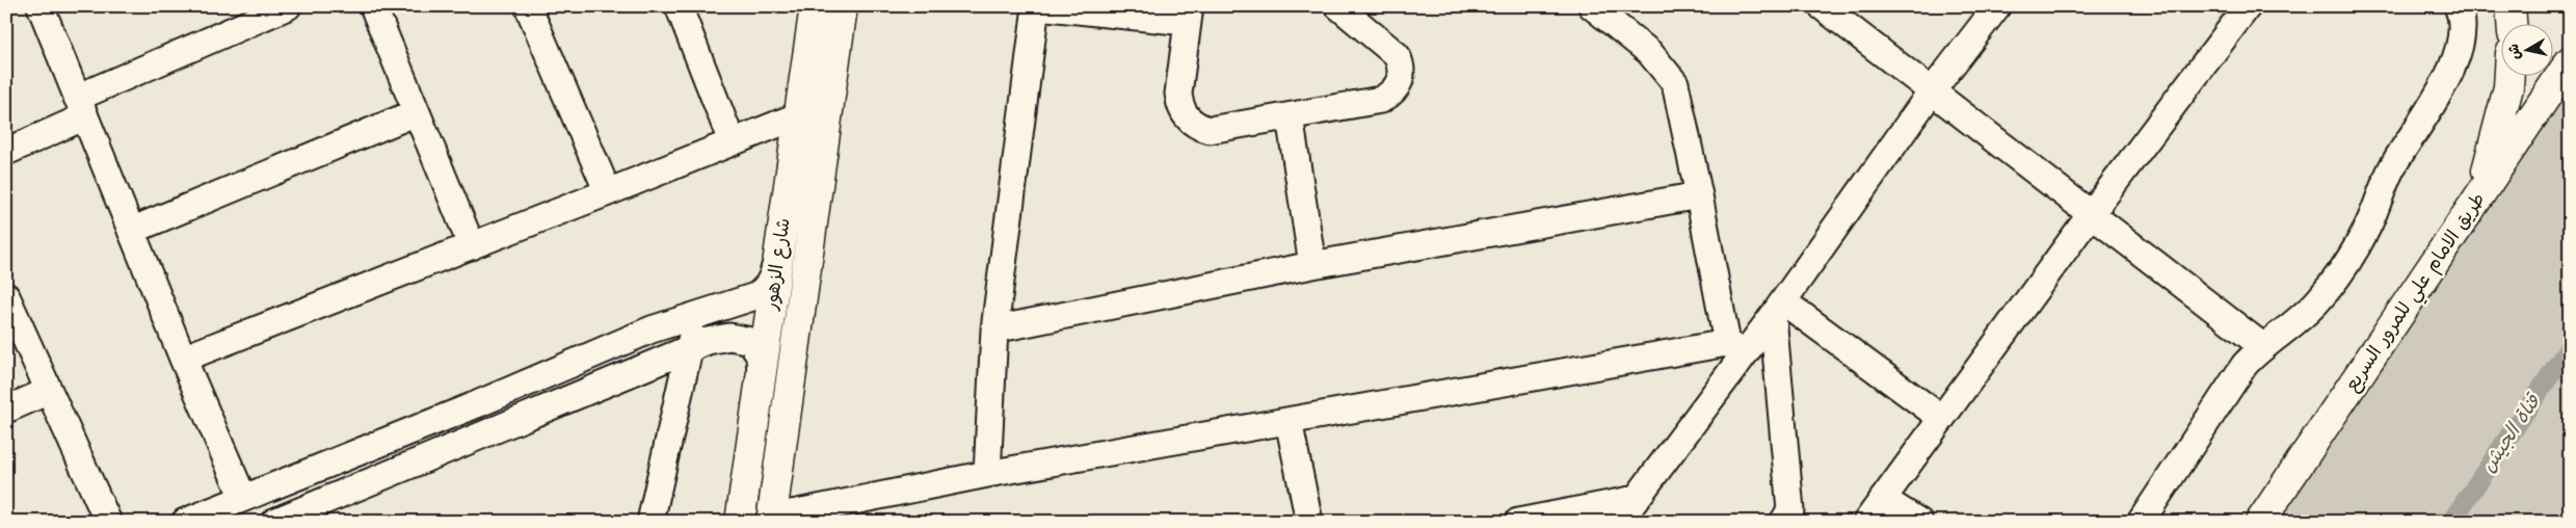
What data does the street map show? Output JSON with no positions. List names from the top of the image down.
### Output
{
  "streets": {
    "main road": ["شارع الزهور", "طريق الامام علي للمرور السريع"]
  },
  "water": ["قناة الجيش"],
  "north": "left"
}
